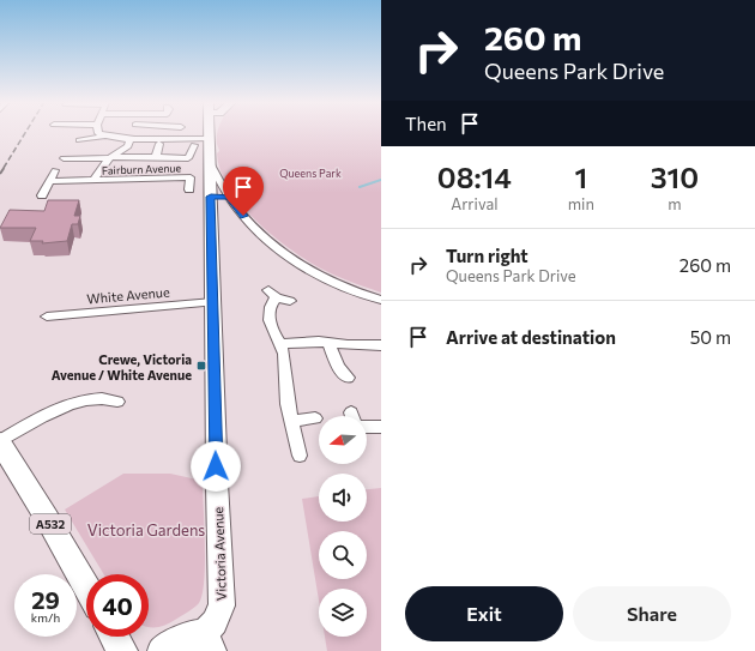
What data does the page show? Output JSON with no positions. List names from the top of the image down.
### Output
{
  "streets": {
    "main road": ["A532"],
    "street": ["Fairburn Avenue", "White Avenue", "Victoria Avenue"]
  },
  "crossings": [
    ["Fairburn Avenue", "Victoria Avenue"],
    ["White Avenue", "Victoria Avenue"]
  ],
  "parks": ["Queens Park", "Victoria Gardens"],
  "places": {
    "transit": ["Crewe, Victoria Avenue / White Avenue"]
  },
  "north": "left",
  "page": {
    "turn": ["260 m", "Queens Park Drive"],
    "then": "Then",
    "eta": [
      "08:14",
      "Arrival",
      "1",
      "min",
      "310",
      "m"
    ],
    "list": [
      {
        "name": "Turn right",
        "note": "Queens Park Drive",
        "value": "260 m"
      },
      {
        "name": "Arrive at destination",
        "value": "50 m"
      }
    ],
    "speed": "29 km/h",
    "limit": "40",
    "buttons": ["Exit", "Share"]
  }
}
